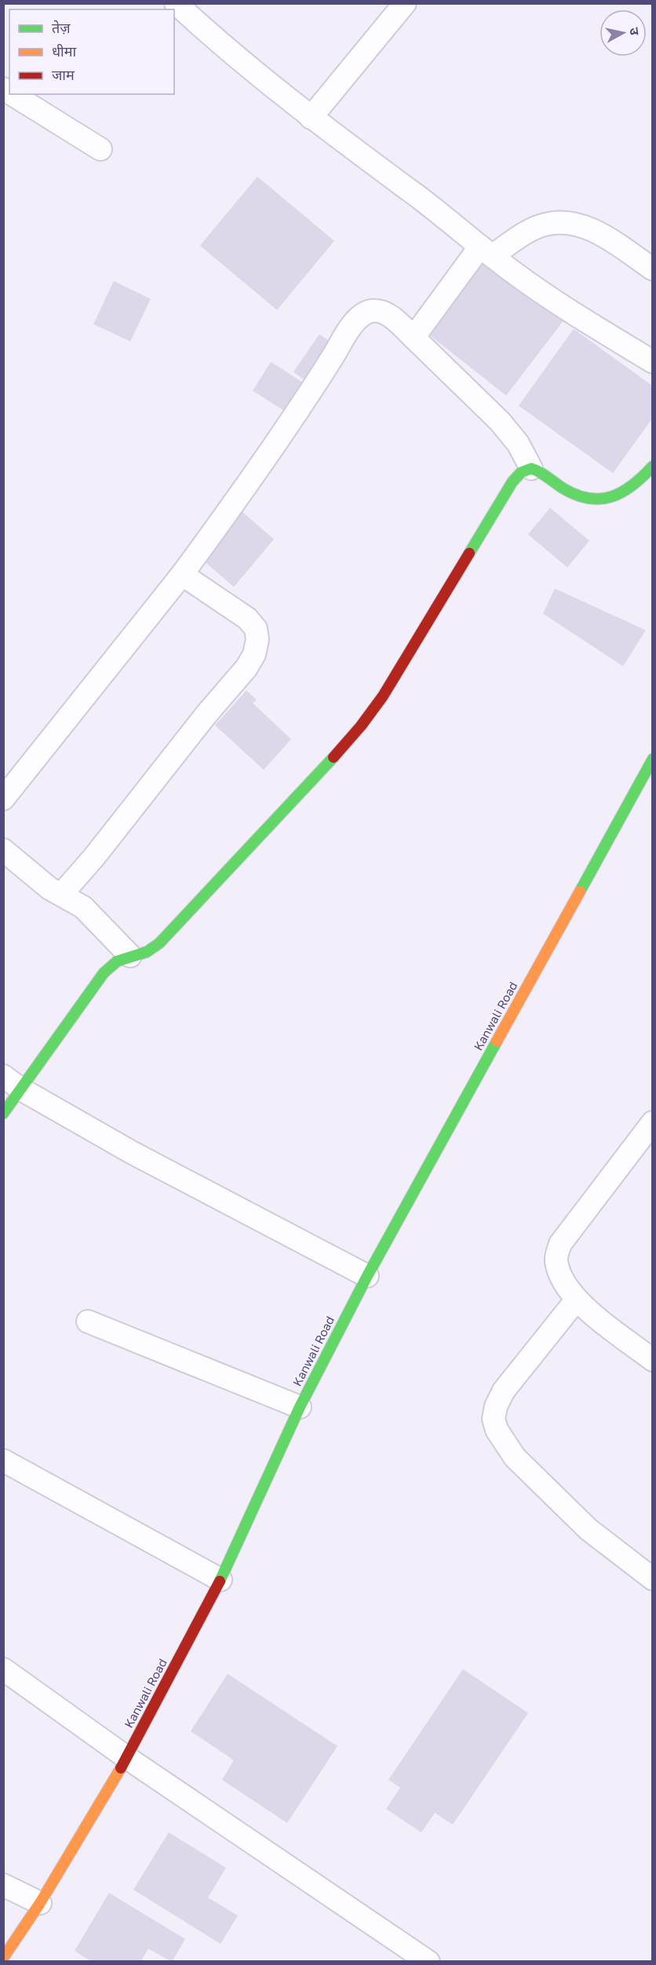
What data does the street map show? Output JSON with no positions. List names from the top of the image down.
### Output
{
  "streets": {
    "street": ["Kanwali Road"]
  },
  "legend": ["तेज़", "धीमा", "जाम"],
  "north": "right"
}
